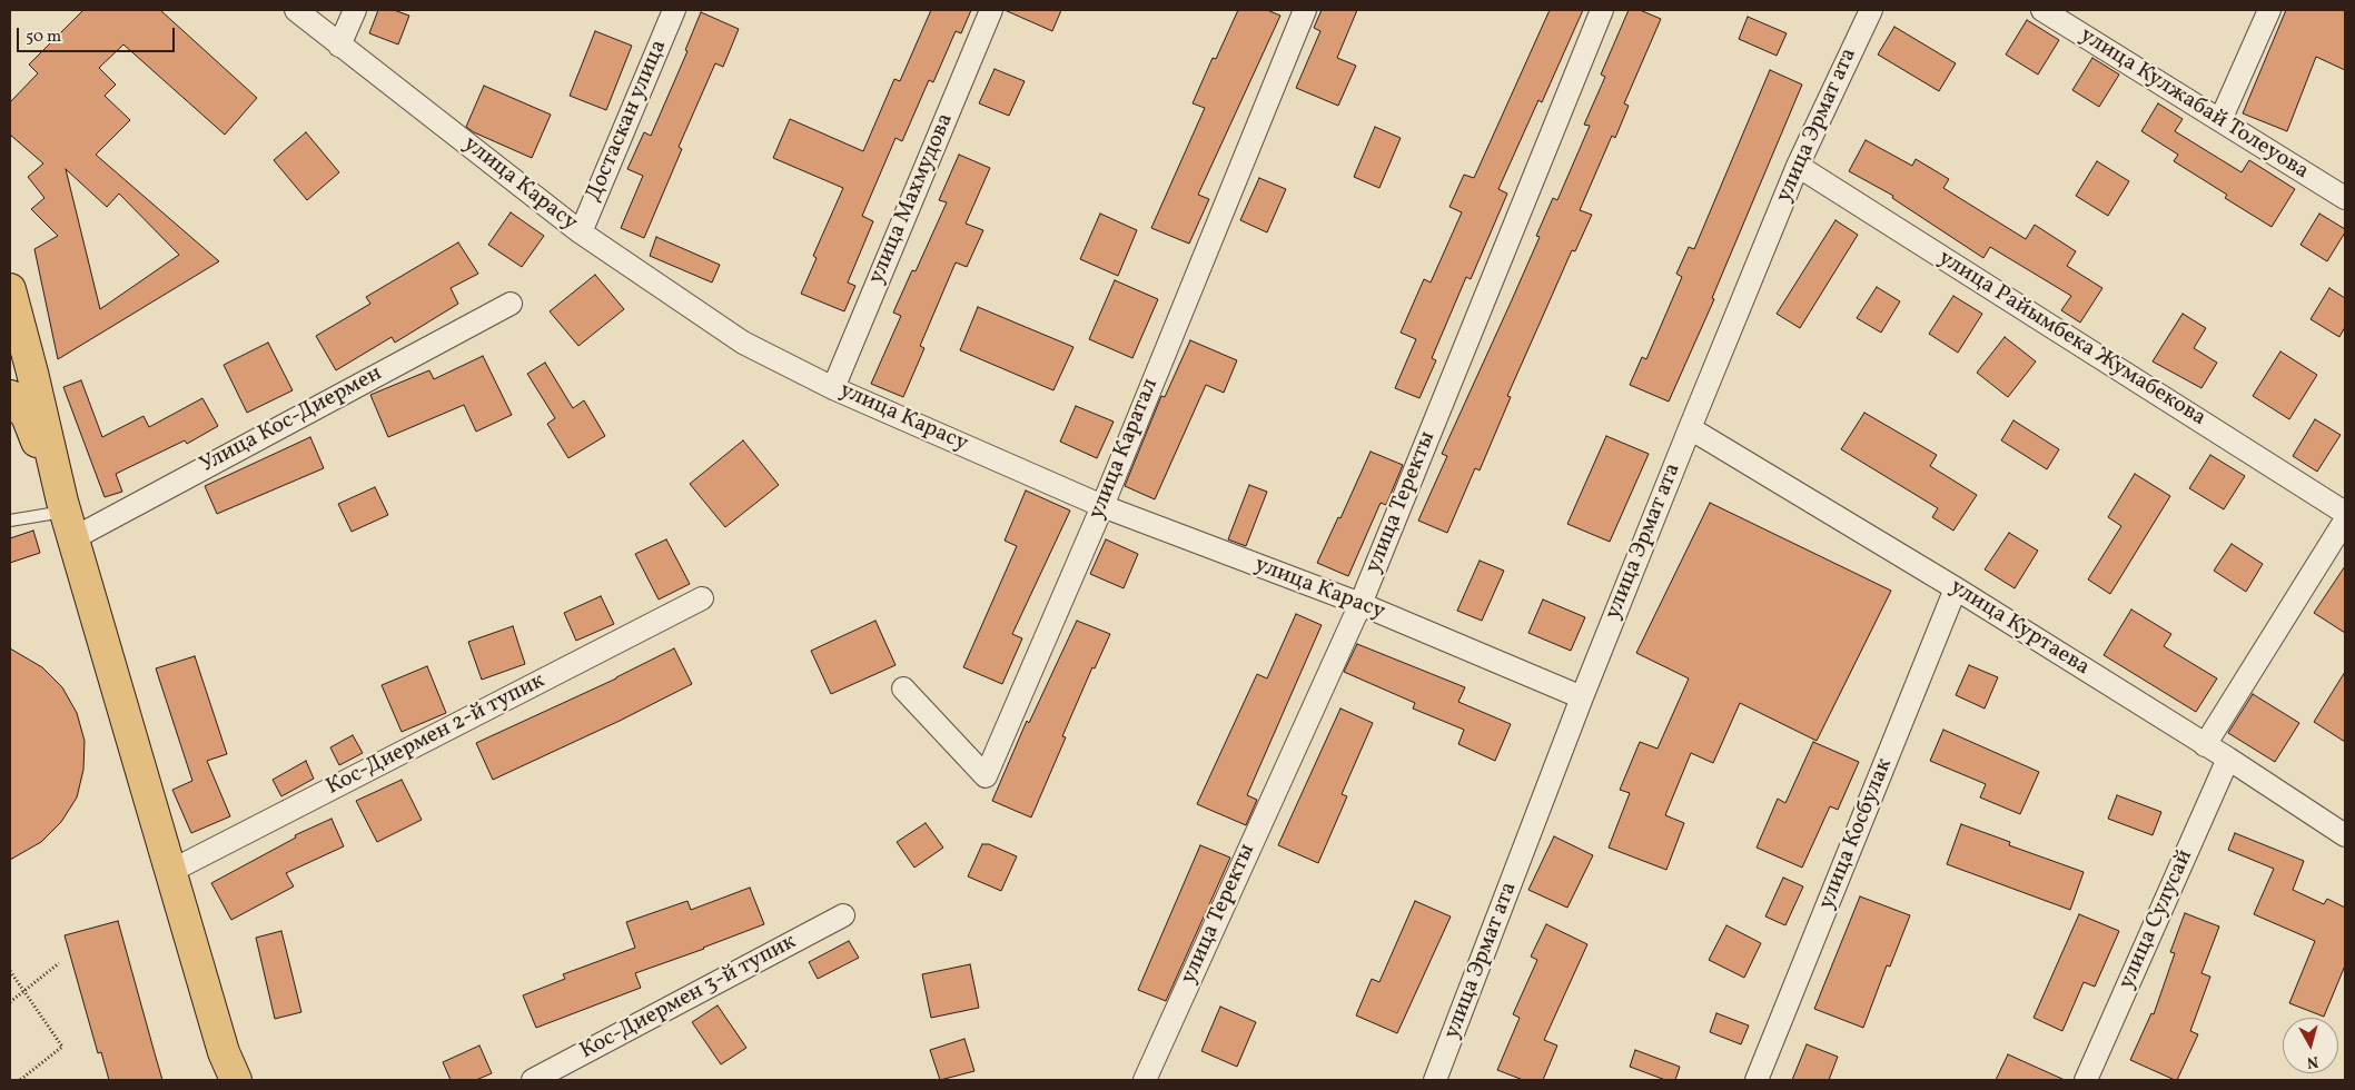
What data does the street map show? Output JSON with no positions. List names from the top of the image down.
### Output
{
  "streets": {
    "street": [
      "улица Кулжабай Толеуова",
      "Достаскан улица",
      "улица Эрмат ата",
      "улица Карасу",
      "улица Махмудова",
      "улица Райымбека Жумабекова",
      "Улица Кос-Диермен",
      "улица Каратал",
      "улица Теректы",
      "улица Куртаева",
      "Кос-Диермен 2-й тупик",
      "улица Косбулак",
      "улица Сулусай",
      "Кос-Диермен 3-й тупик"
    ]
  },
  "crossings": [
    ["Достаскан улица", "улица Карасу"],
    ["улица Эрмат ата", "улица Карасу"],
    ["улица Эрмат ата", "улица Райымбека Жумабекова"],
    ["улица Эрмат ата", "улица Куртаева"],
    ["улица Карасу", "улица Махмудова"],
    ["улица Карасу", "улица Каратал"],
    ["улица Карасу", "улица Теректы"],
    ["улица Куртаева", "улица Косбулак"],
    ["улица Куртаева", "улица Сулусай"]
  ],
  "scale_bar": "50 m",
  "north": "bottom"
}
